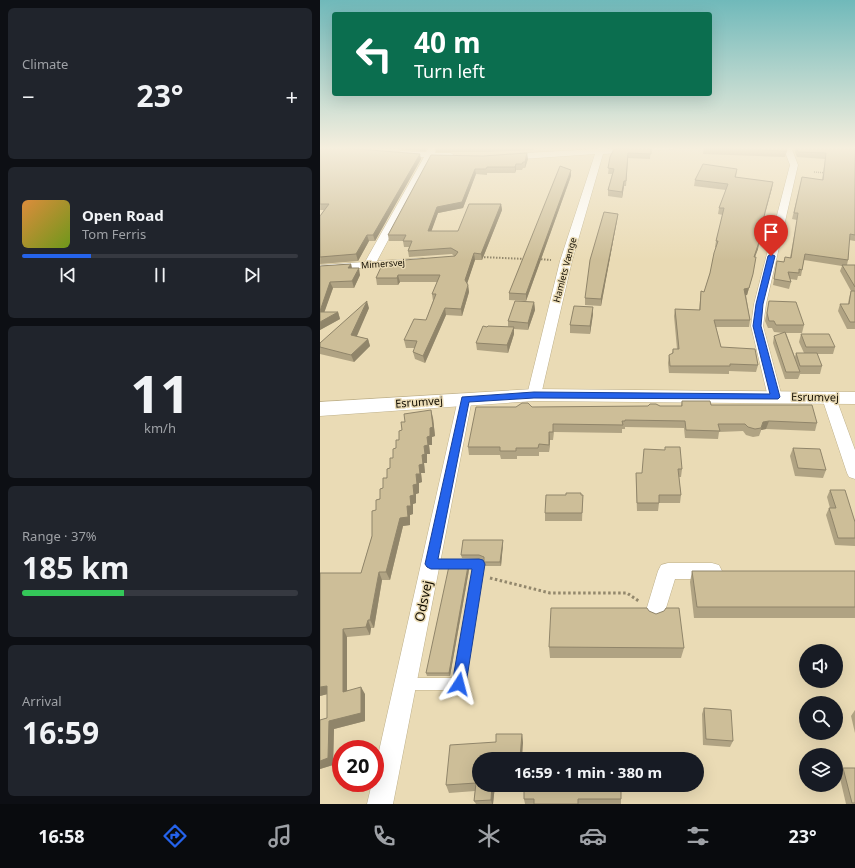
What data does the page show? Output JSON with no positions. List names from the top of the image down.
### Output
{
  "streets": {
    "street": [
      "Mimersvej",
      "Hamlets Vænge",
      "Esrumvej",
      "Odsvej"
    ]
  },
  "crossings": [
    ["Hamlets Vænge", "Esrumvej"],
    ["Esrumvej", "Odsvej"]
  ],
  "page": {
    "tile": [
      "Climate",
      ["11", "km/h"],
      ["Range · 37%", "185 km"],
      ["Arrival", "16:59"]
    ],
    "turn": ["40 m", "Turn left"],
    "heat": ["−", "23°", "+"],
    "song": ["Open Road", "Tom Ferris"],
    "limit": "20",
    "trip": "16:59 · 1 min · 380 m",
    "tabs": ["16:58", "23°"]
  }
}
